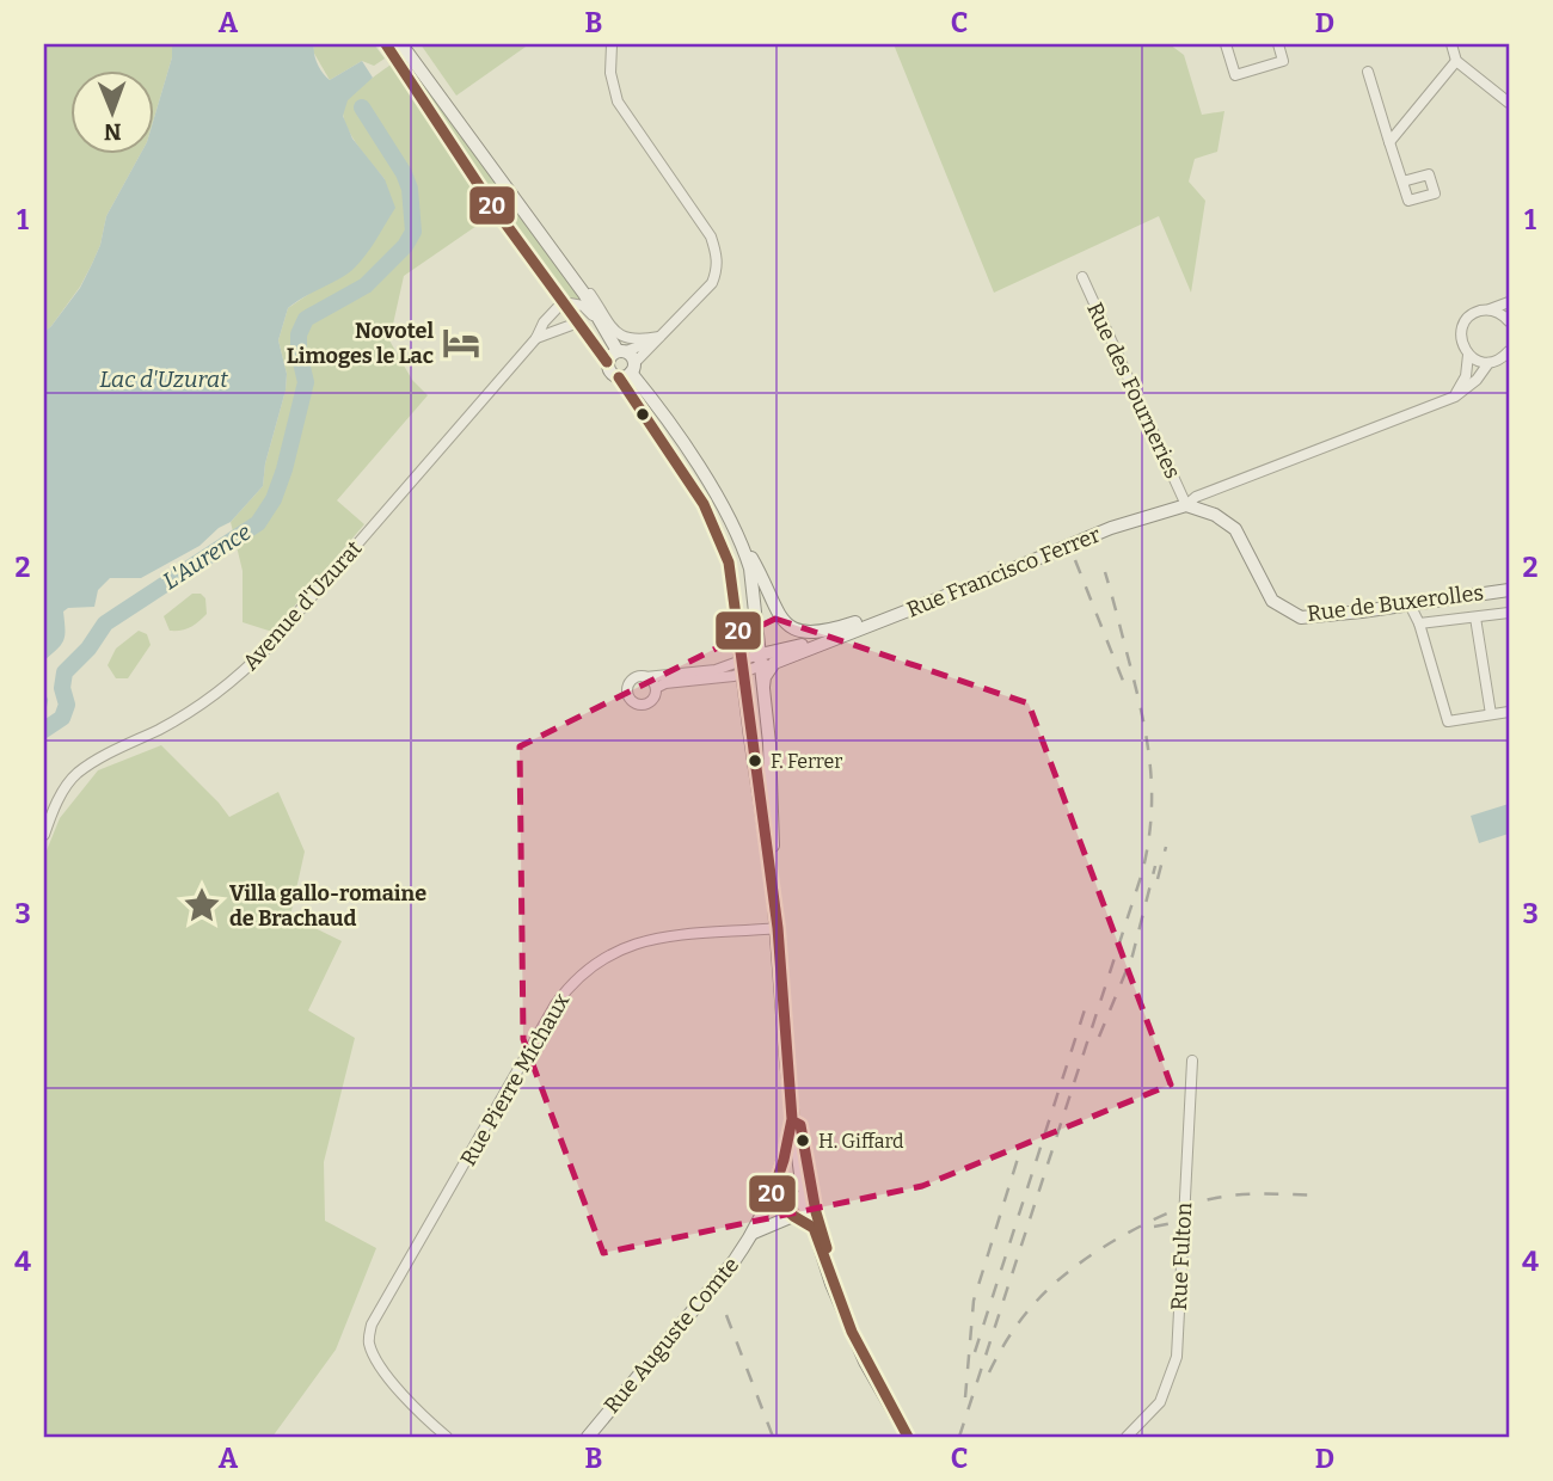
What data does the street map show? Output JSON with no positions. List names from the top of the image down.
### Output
{
  "streets": {
    "street": [
      "Rue des Fourneries",
      "Rue Francisco Ferrer",
      "Rue de Buxerolles",
      "Avenue d'Uzurat",
      "Rue Pierre Michaux",
      "Rue Fulton",
      "Rue Auguste Comte"
    ]
  },
  "crossings": [
    ["Rue des Fourneries", "Rue Francisco Ferrer"],
    ["Rue des Fourneries", "Rue de Buxerolles"],
    ["Rue Francisco Ferrer", "Rue de Buxerolles"]
  ],
  "water": ["Lac d'Uzurat", "L'Aurence"],
  "places": {
    "hotel": ["Novotel Limoges le Lac"],
    "other": ["F. Ferrer", "H. Giffard"],
    "place": ["Villa gallo-romaine de Brachaud"]
  },
  "lines": ["transit line 20"],
  "north": "bottom",
  "grid": {
    "columns": [
      "A",
      "B",
      "C",
      "D"
    ],
    "rows": [
      "1",
      "2",
      "3",
      "4"
    ]
  }
}
